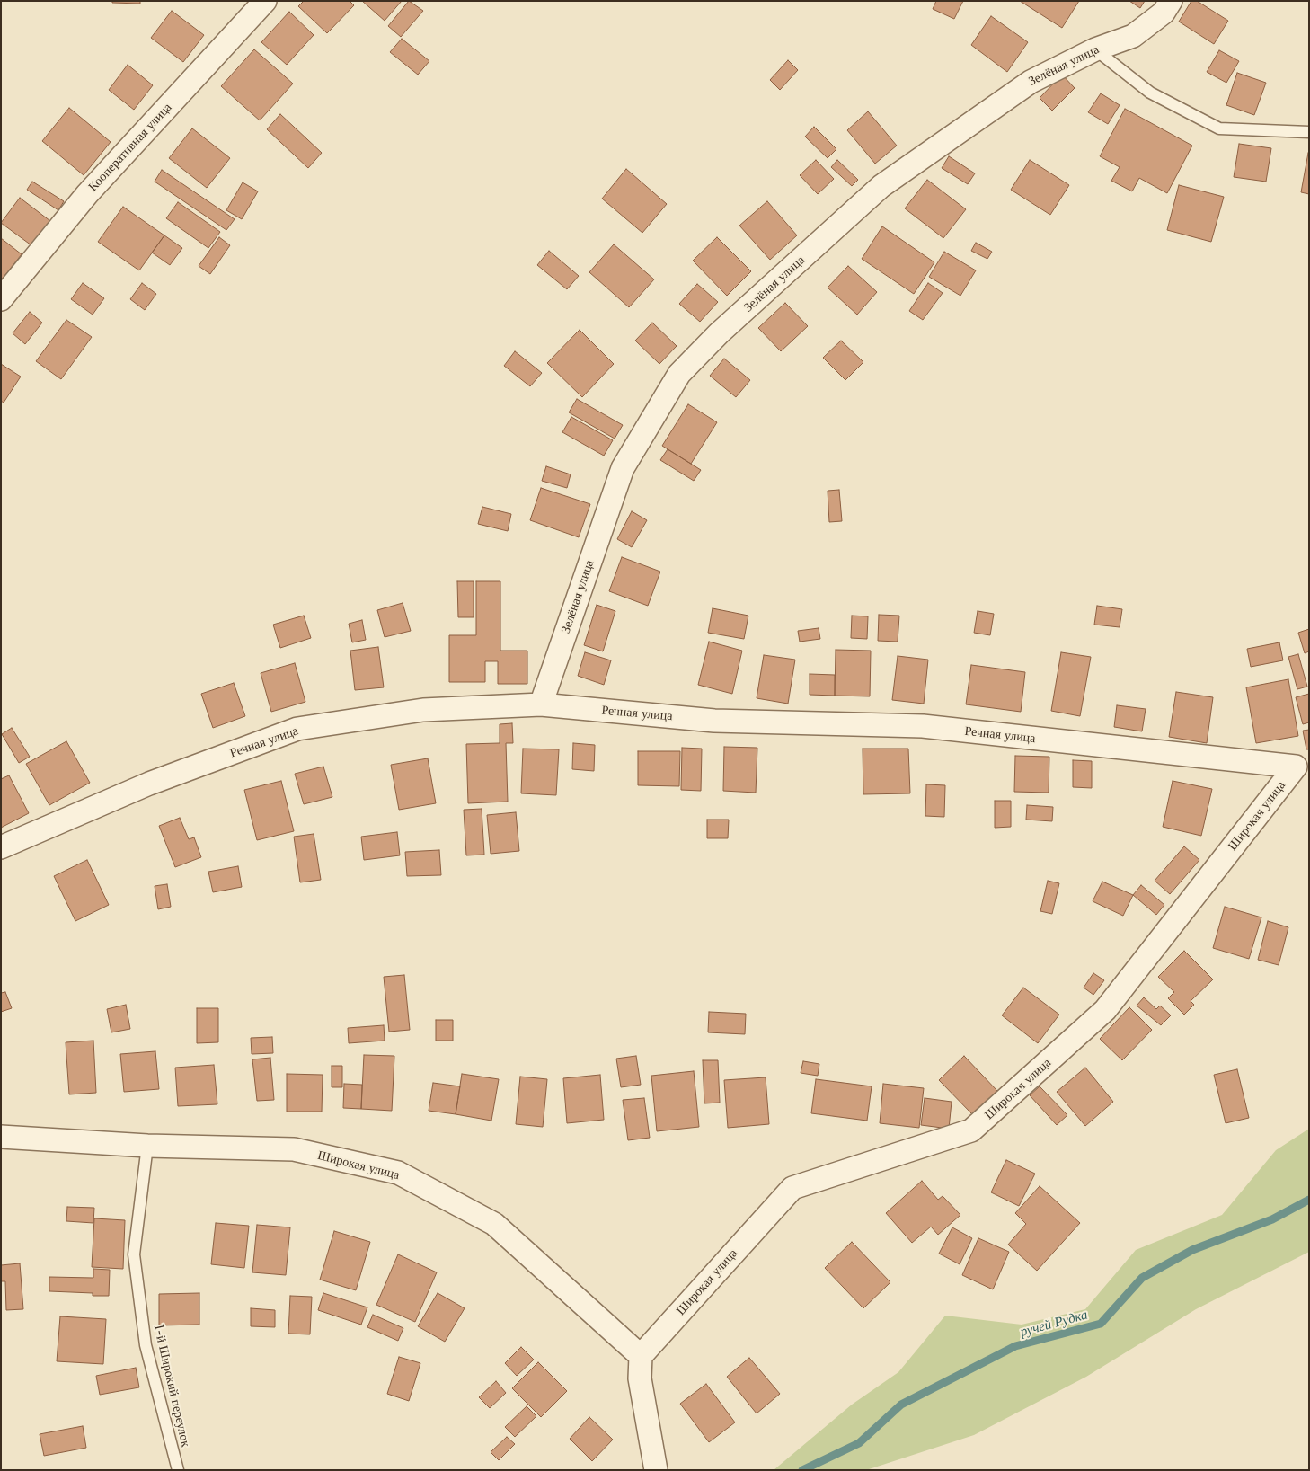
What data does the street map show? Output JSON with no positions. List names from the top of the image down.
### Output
{
  "streets": {
    "street": [
      "Зелёная улица",
      "Кооперативная улица",
      "Речная улица",
      "Широкая улица"
    ],
    "lane": ["1-й Широкий переулок"]
  },
  "crossings": [
    ["Зелёная улица", "Речная улица"],
    ["Речная улица", "Широкая улица"],
    ["Широкая улица", "1-й Широкий переулок"]
  ],
  "water": ["ручей Рудка"]
}
